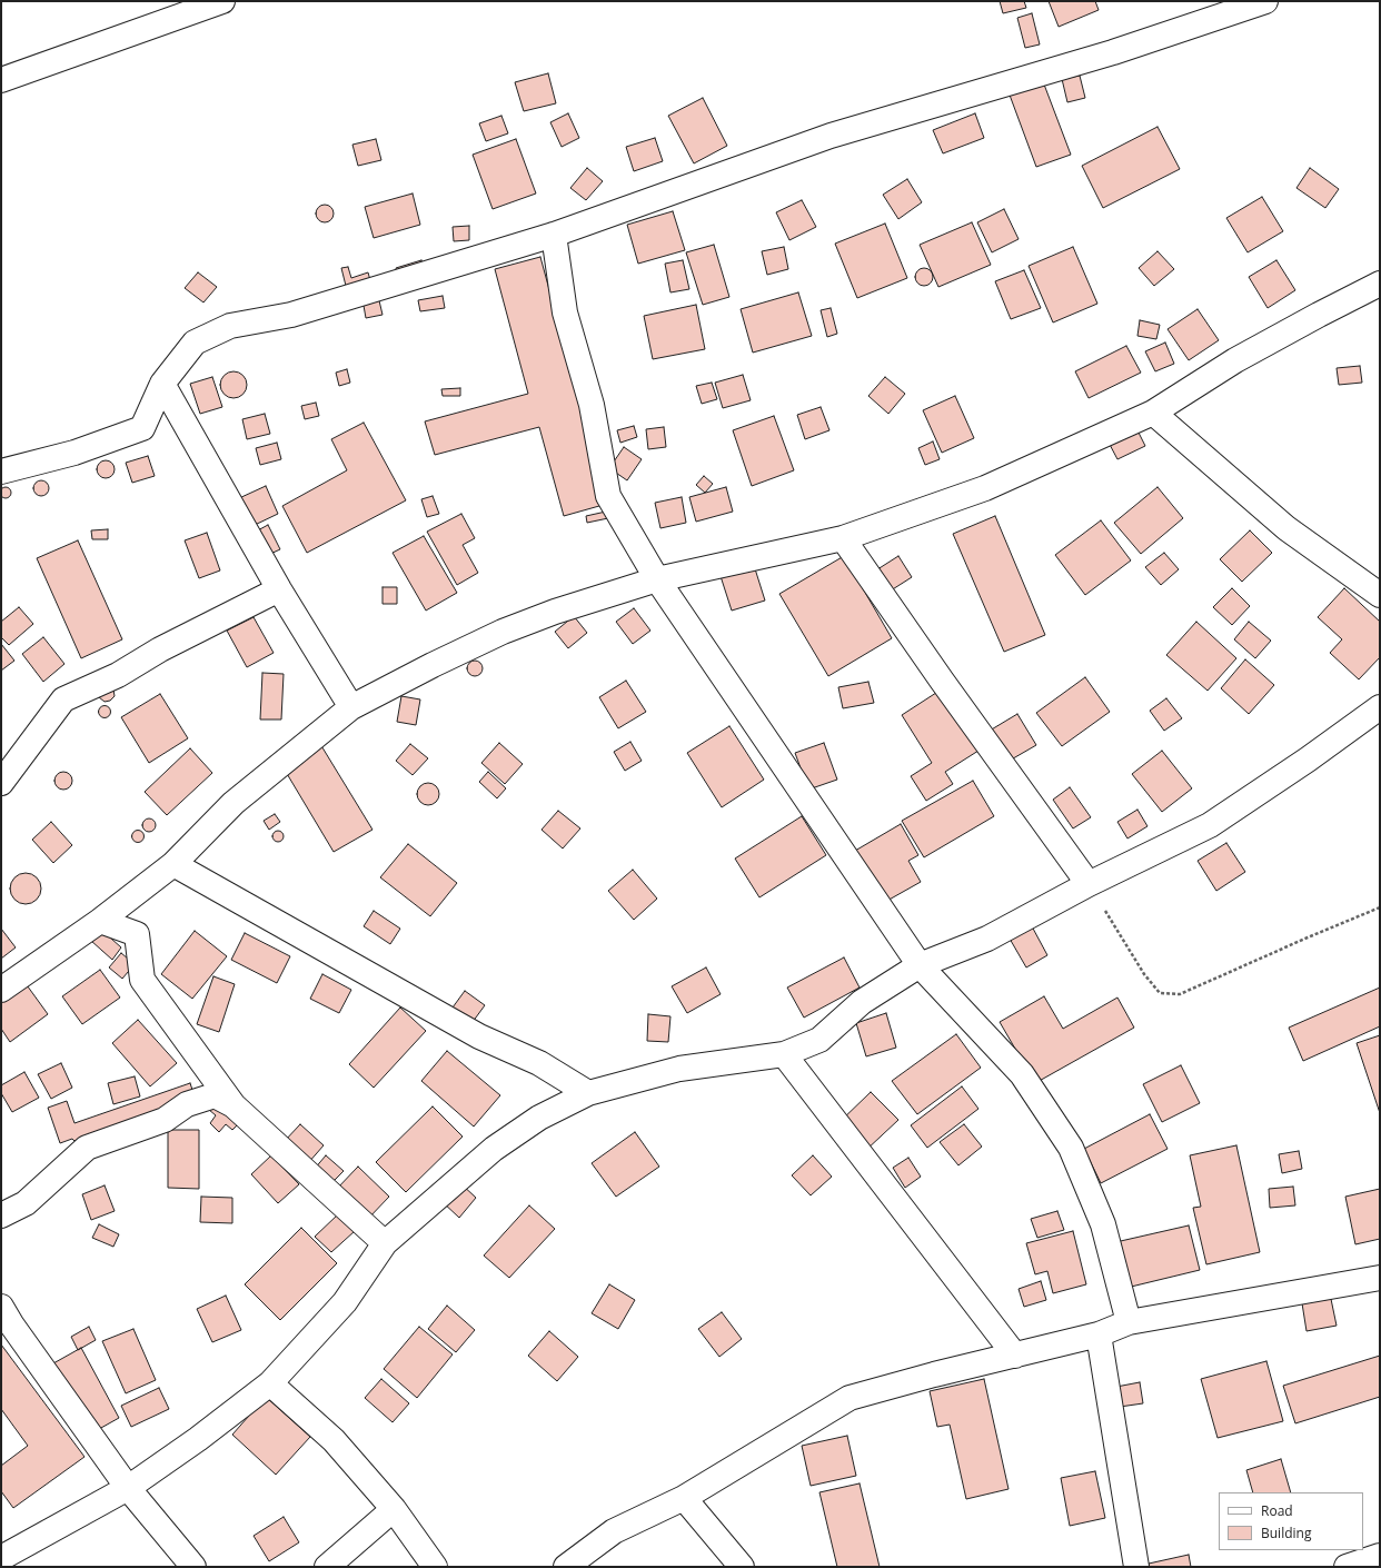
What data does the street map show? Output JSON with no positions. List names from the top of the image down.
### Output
{
  "legend": ["Road", "Building"]
}
